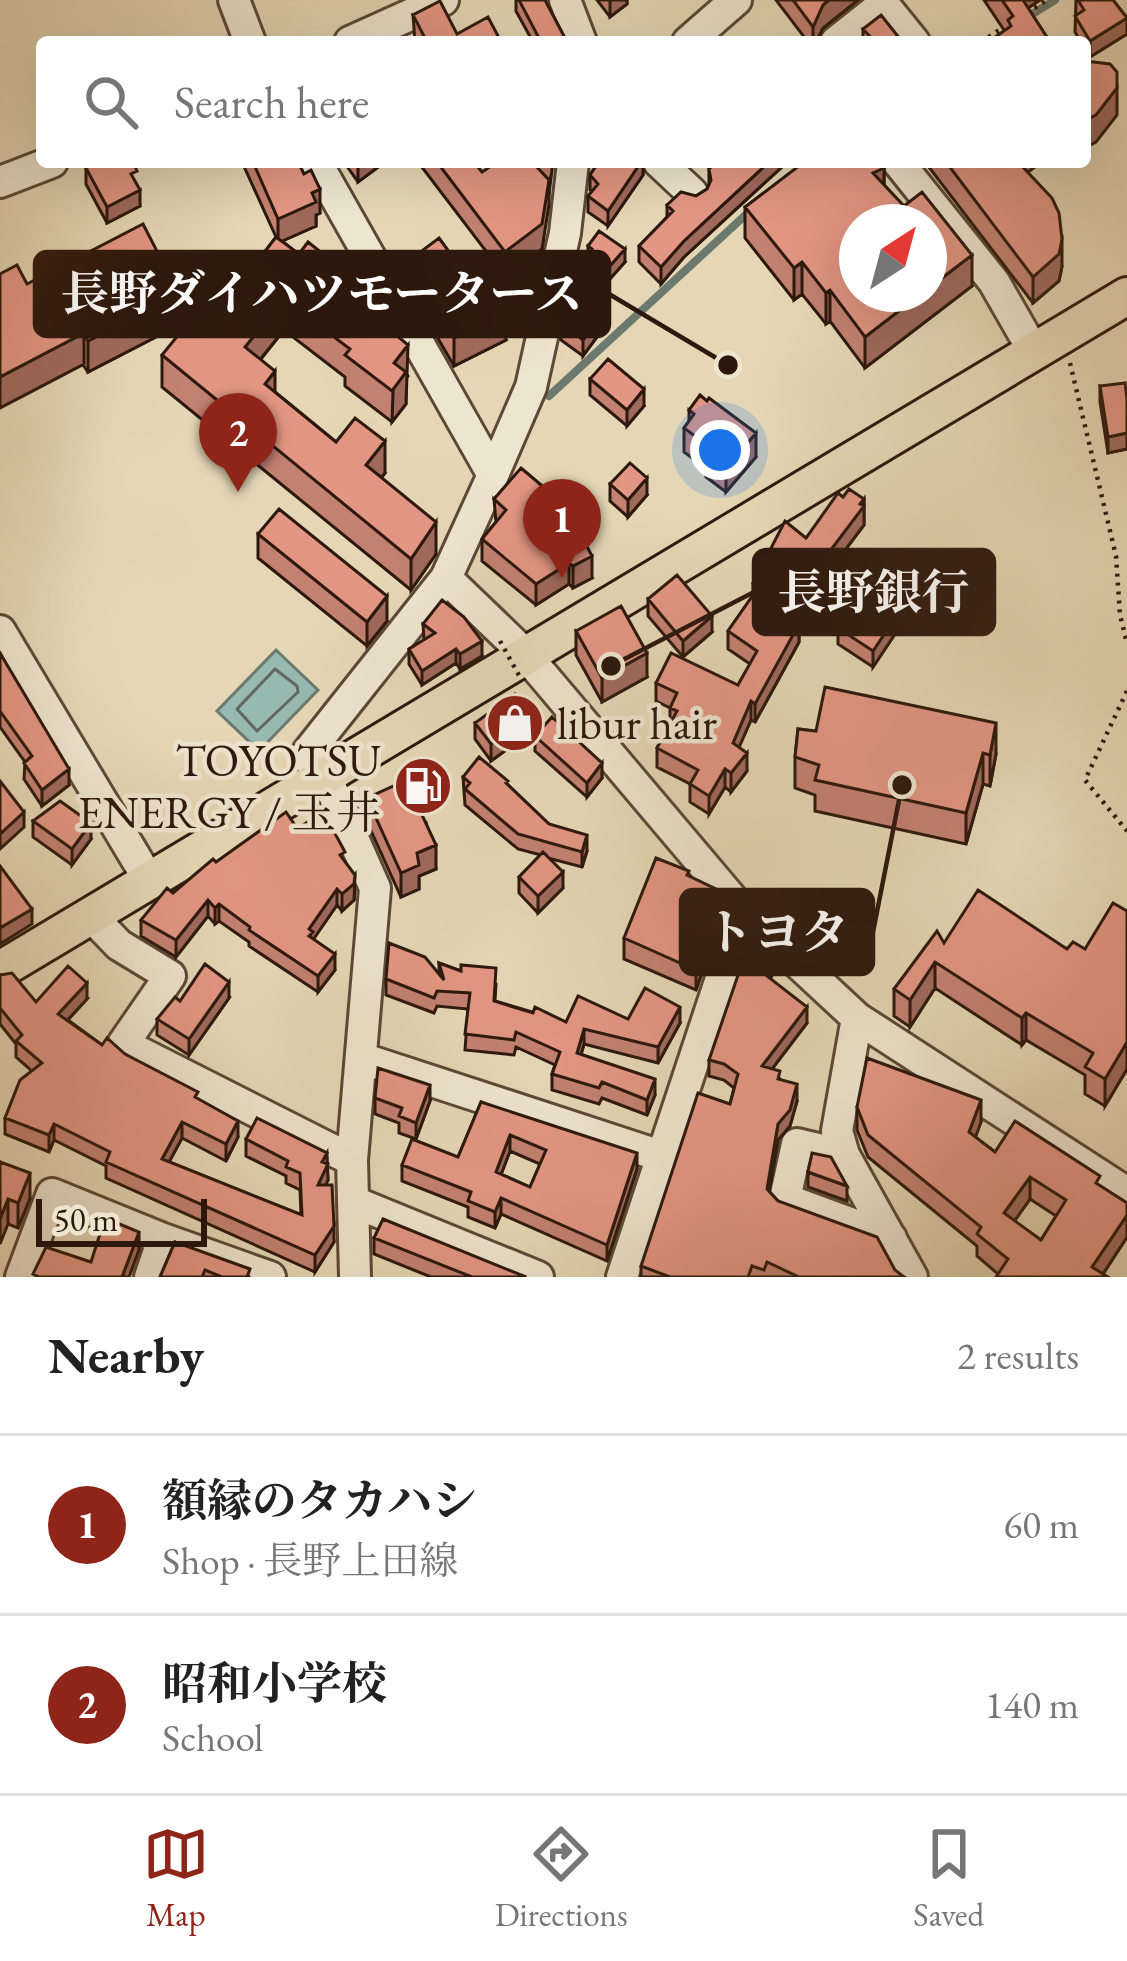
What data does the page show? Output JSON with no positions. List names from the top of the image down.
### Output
{
  "places": {
    "other": ["長野ダイハツモータース", "長野銀行", "トヨタ"],
    "shop": ["libur hair"],
    "fuel station": ["TOYOTSU ENERGY / 玉井"]
  },
  "scale_bar": "50 m",
  "north": "top right",
  "page": {
    "search": "Search here",
    "pins": ["2", "1"],
    "scale": "50 m",
    "heading": ["Nearby", "2 results"],
    "list": [
      {
        "mark": "1",
        "name": "額縁のタカハシ",
        "note": "Shop · 長野上田線",
        "value": "60 m"
      },
      {
        "mark": "2",
        "name": "昭和小学校",
        "note": "School",
        "value": "140 m"
      }
    ],
    "nav": ["Map", "Directions", "Saved"]
  }
}
